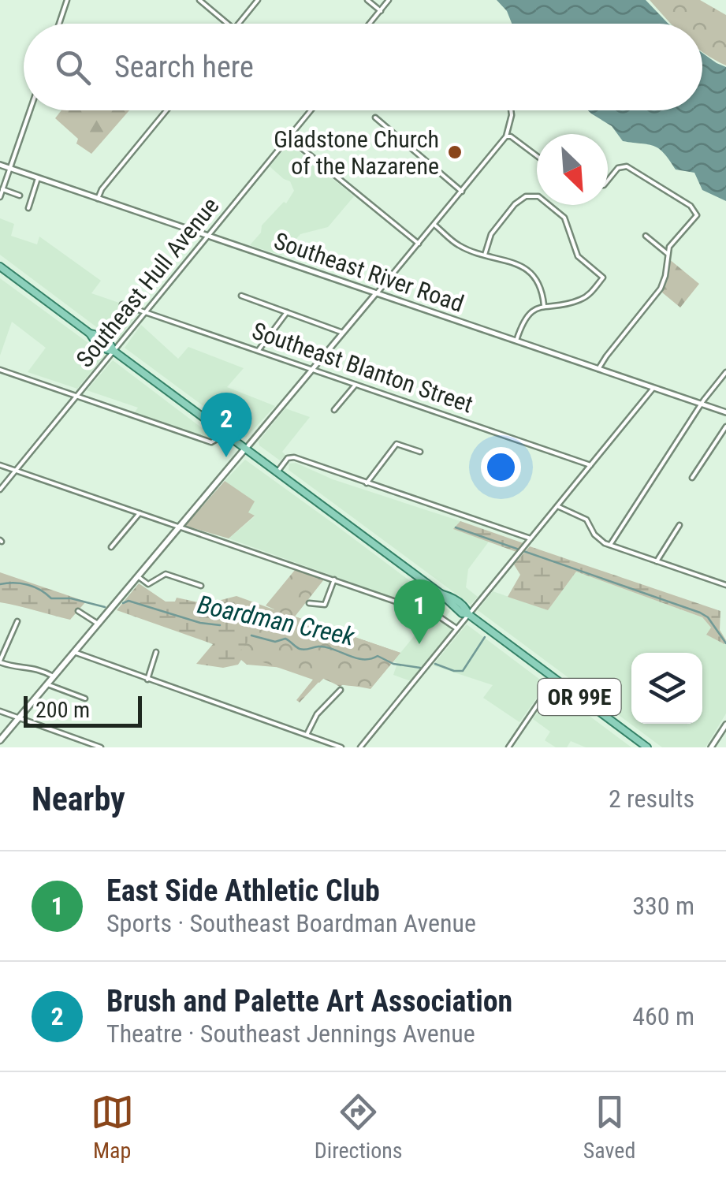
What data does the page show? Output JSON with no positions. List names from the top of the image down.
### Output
{
  "streets": {
    "main road": ["OR 99E"],
    "street": ["Southeast River Road", "Southeast Hull Avenue", "Southeast Blanton Street"]
  },
  "crossings": [
    ["Southeast River Road", "Southeast Hull Avenue"],
    ["Southeast Hull Avenue", "Southeast Blanton Street"],
    ["Southeast Hull Avenue", "OR 99E"]
  ],
  "water": ["Boardman Creek"],
  "places": ["Gladstone Church of the Nazarene"],
  "scale_bar": "200 m",
  "north": "bottom right",
  "page": {
    "search": "Search here",
    "pins": ["2", "1"],
    "scale": "200 m",
    "heading": ["Nearby", "2 results"],
    "list": [
      {
        "mark": "1",
        "name": "East Side Athletic Club",
        "note": "Sports · Southeast Boardman Avenue",
        "value": "330 m"
      },
      {
        "mark": "2",
        "name": "Brush and Palette Art Association",
        "note": "Theatre · Southeast Jennings Avenue",
        "value": "460 m"
      }
    ],
    "nav": ["Map", "Directions", "Saved"]
  }
}
